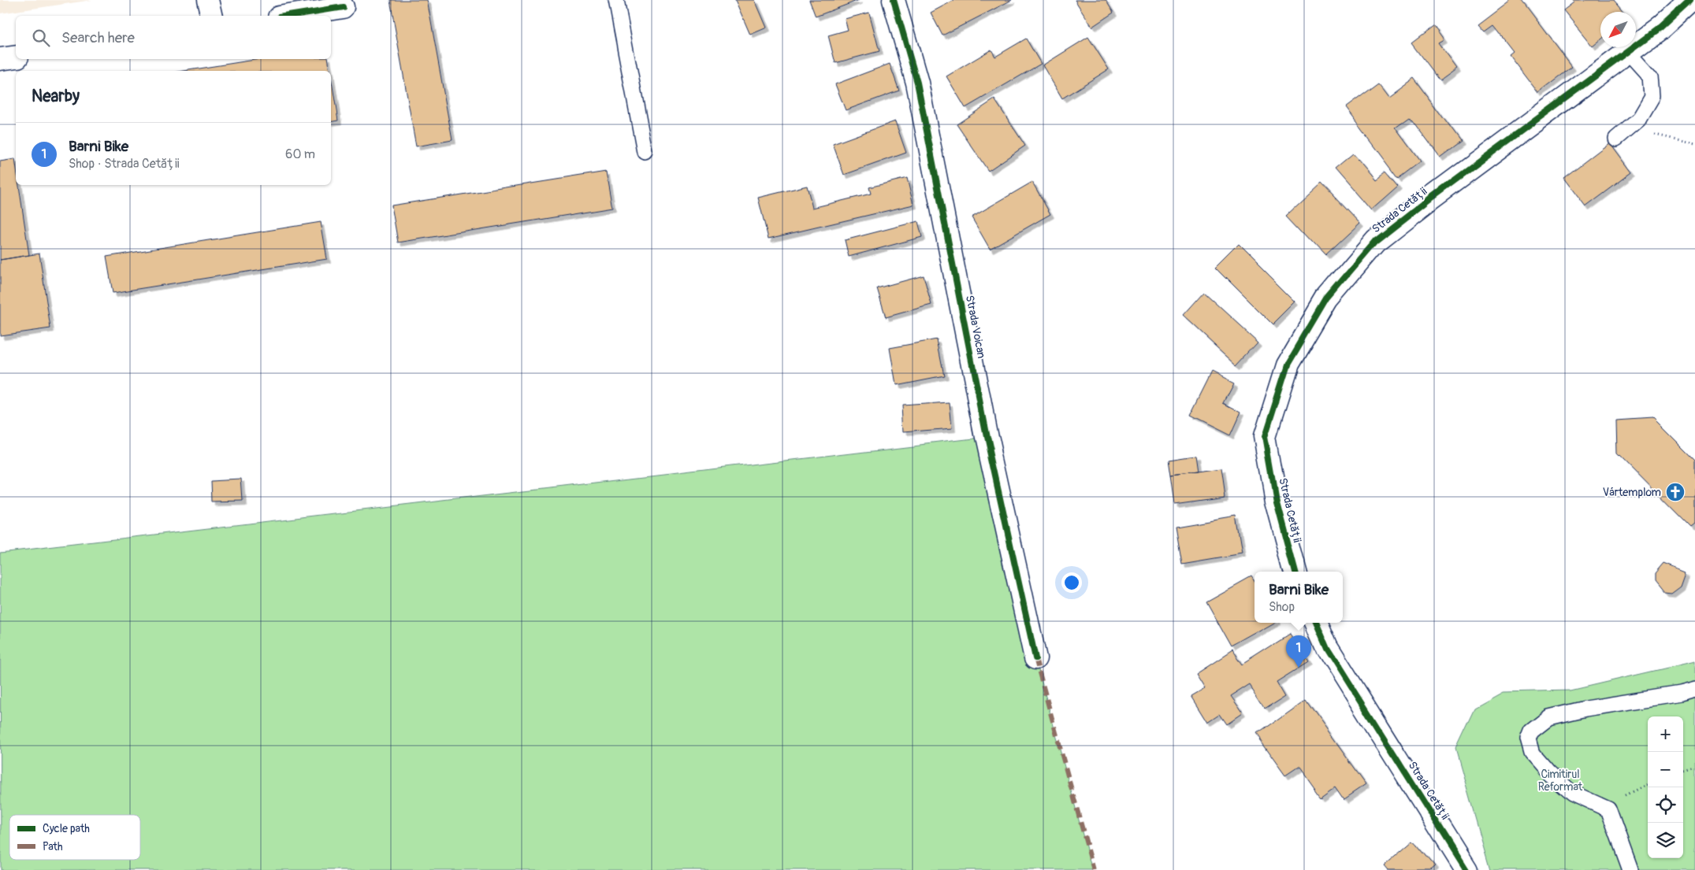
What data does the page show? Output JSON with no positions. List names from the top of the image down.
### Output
{
  "streets": {
    "street": ["Strada Cetății", "Strada Voican"]
  },
  "parks": ["Cimitirul Reformat"],
  "places": {
    "church": ["Vártemplom"]
  },
  "legend": ["Cycle path", "Path"],
  "north": "bottom left",
  "page": {
    "search": "Search here",
    "heading": "Nearby",
    "list": [
      {
        "mark": "1",
        "name": "Barni Bike",
        "note": "Shop · Strada Cetății",
        "value": "60 m"
      }
    ],
    "popup": ["Barni Bike", "Shop"],
    "pins": "1",
    "map_buttons": ["+", "−"]
  }
}
